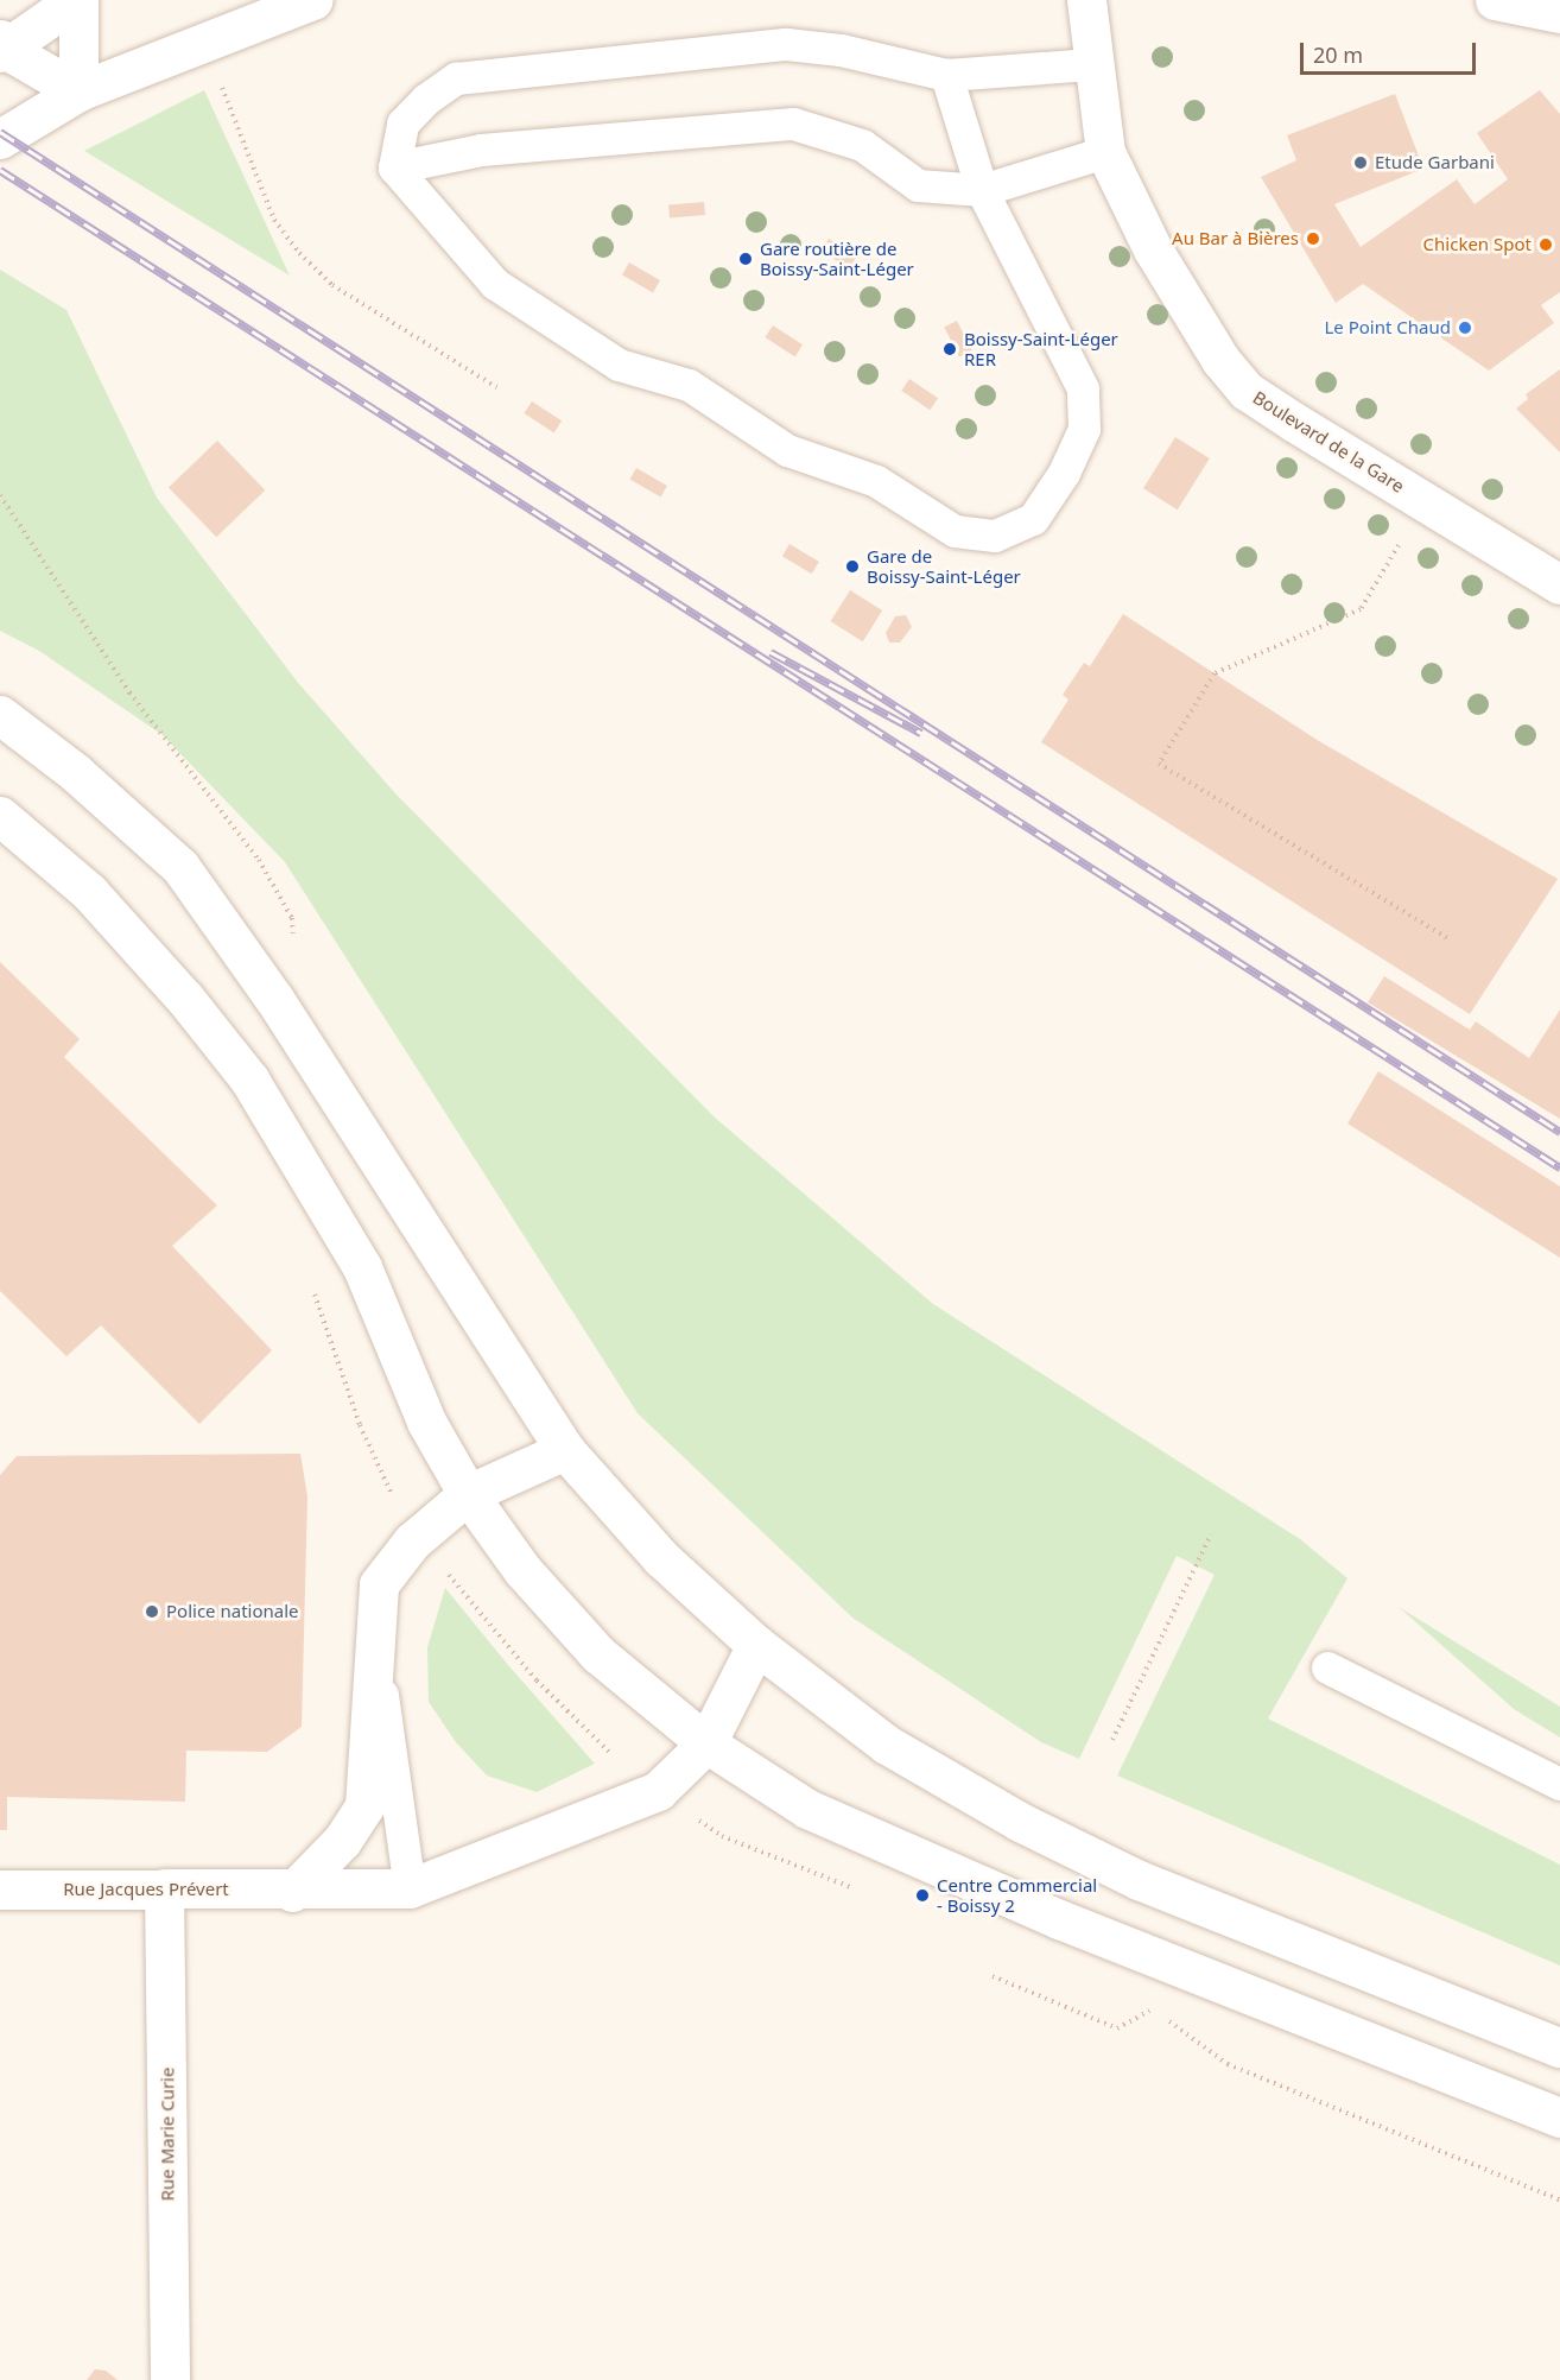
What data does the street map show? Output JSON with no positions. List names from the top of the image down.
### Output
{
  "streets": {
    "street": ["Boulevard de la Gare", "Rue Jacques Prévert", "Rue Marie Curie"]
  },
  "crossings": [
    ["Rue Jacques Prévert", "Rue Marie Curie"]
  ],
  "places": [
    "Etude Garbani",
    "Au Bar à Bières",
    "Chicken Spot",
    "Gare routière de Boissy-Saint-Léger",
    "Le Point Chaud",
    "Boissy-Saint-Léger RER",
    "Gare de Boissy-Saint-Léger",
    "Police nationale",
    "Centre Commercial - Boissy 2"
  ],
  "scale_bar": "20 m"
}
